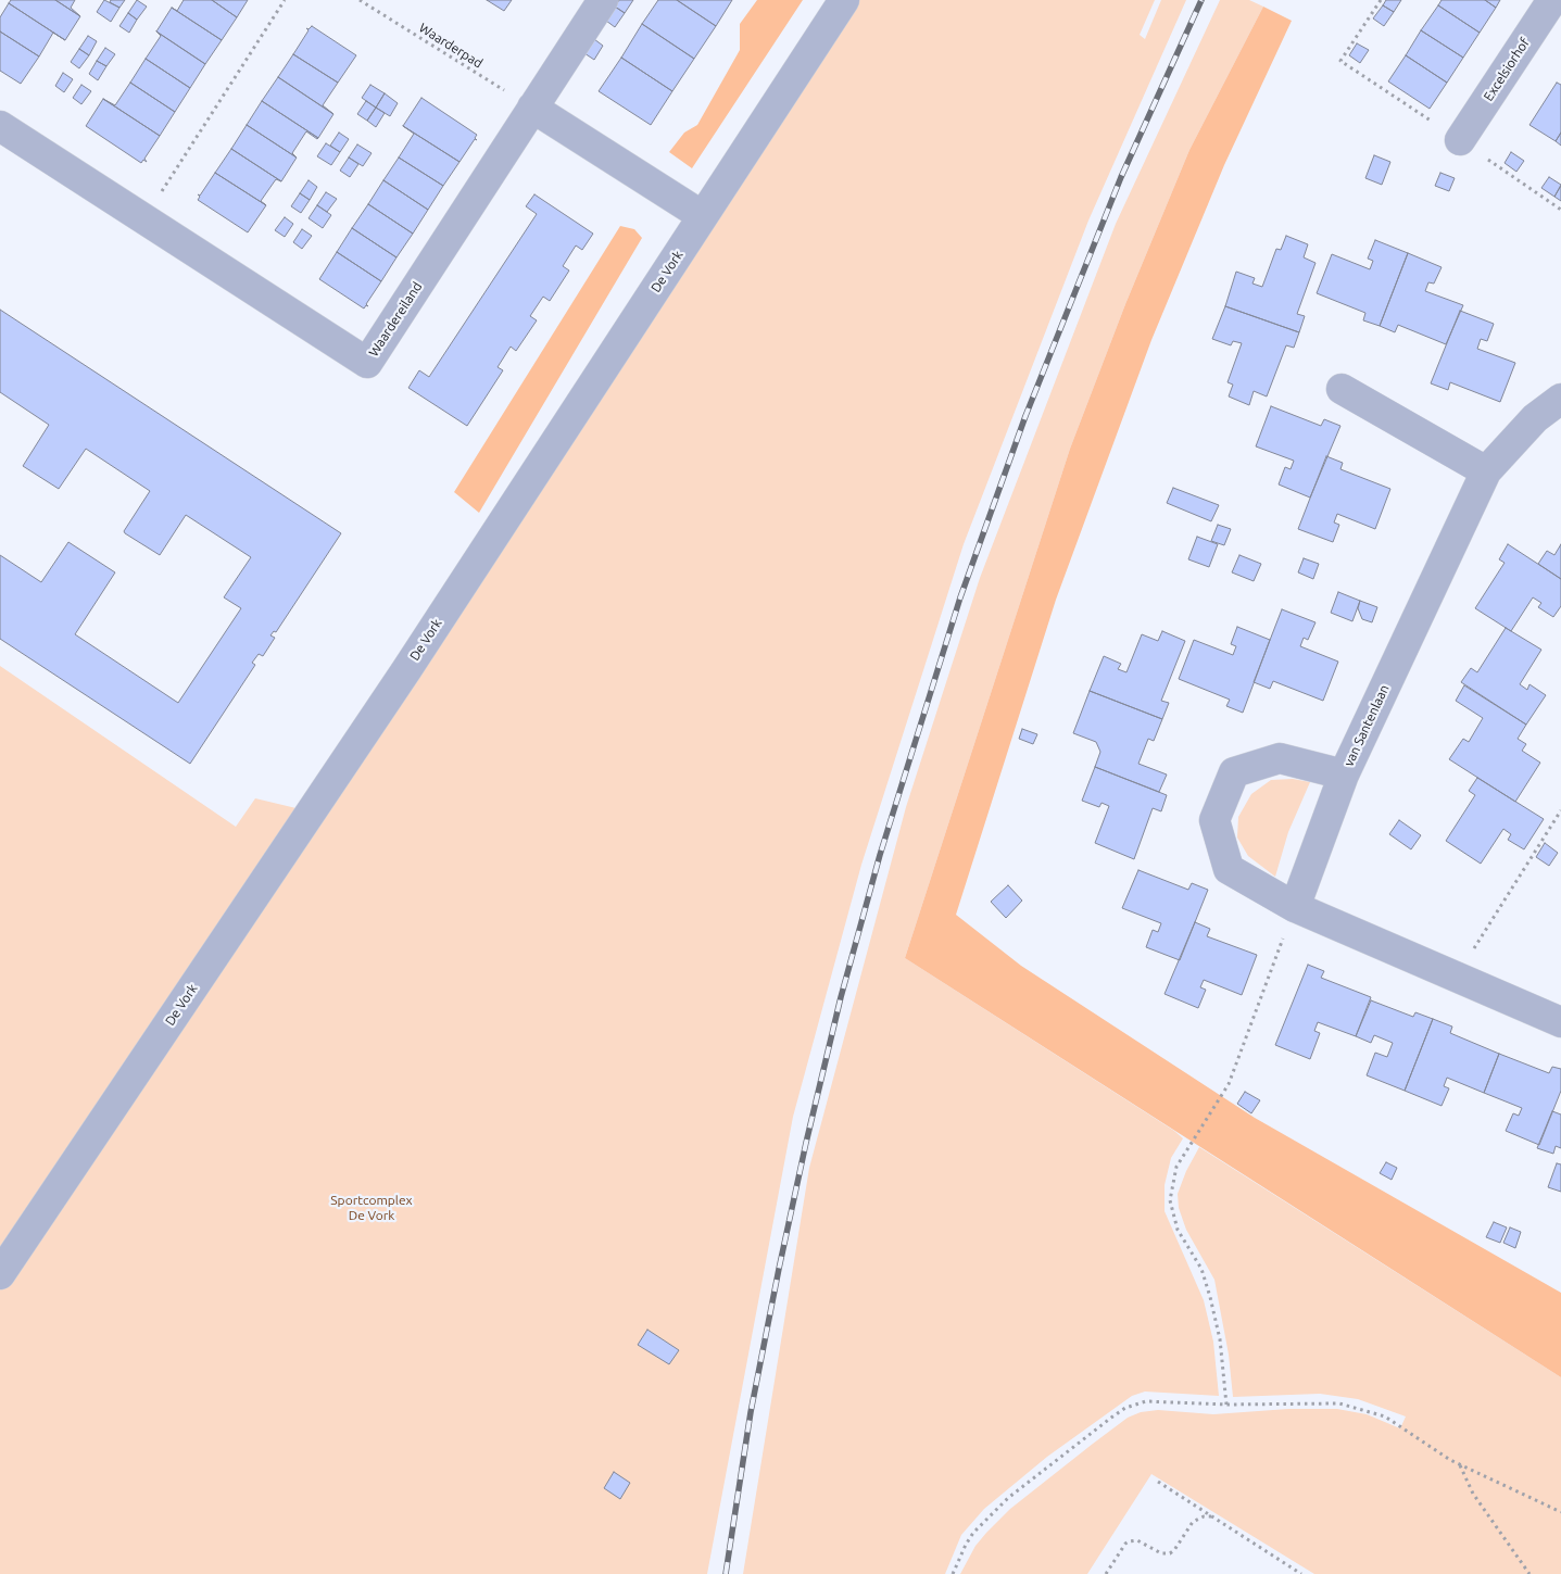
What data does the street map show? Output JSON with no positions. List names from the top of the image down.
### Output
{
  "streets": {
    "street": [
      "Excelsiorhof",
      "De Vork",
      "Waardereiland",
      "van Santenlaan"
    ],
    "path": ["Waarderpad"]
  },
  "crossings": [
    ["Waarderpad", "Waardereiland"]
  ],
  "parks": ["Sportcomplex De Vork"]
}
